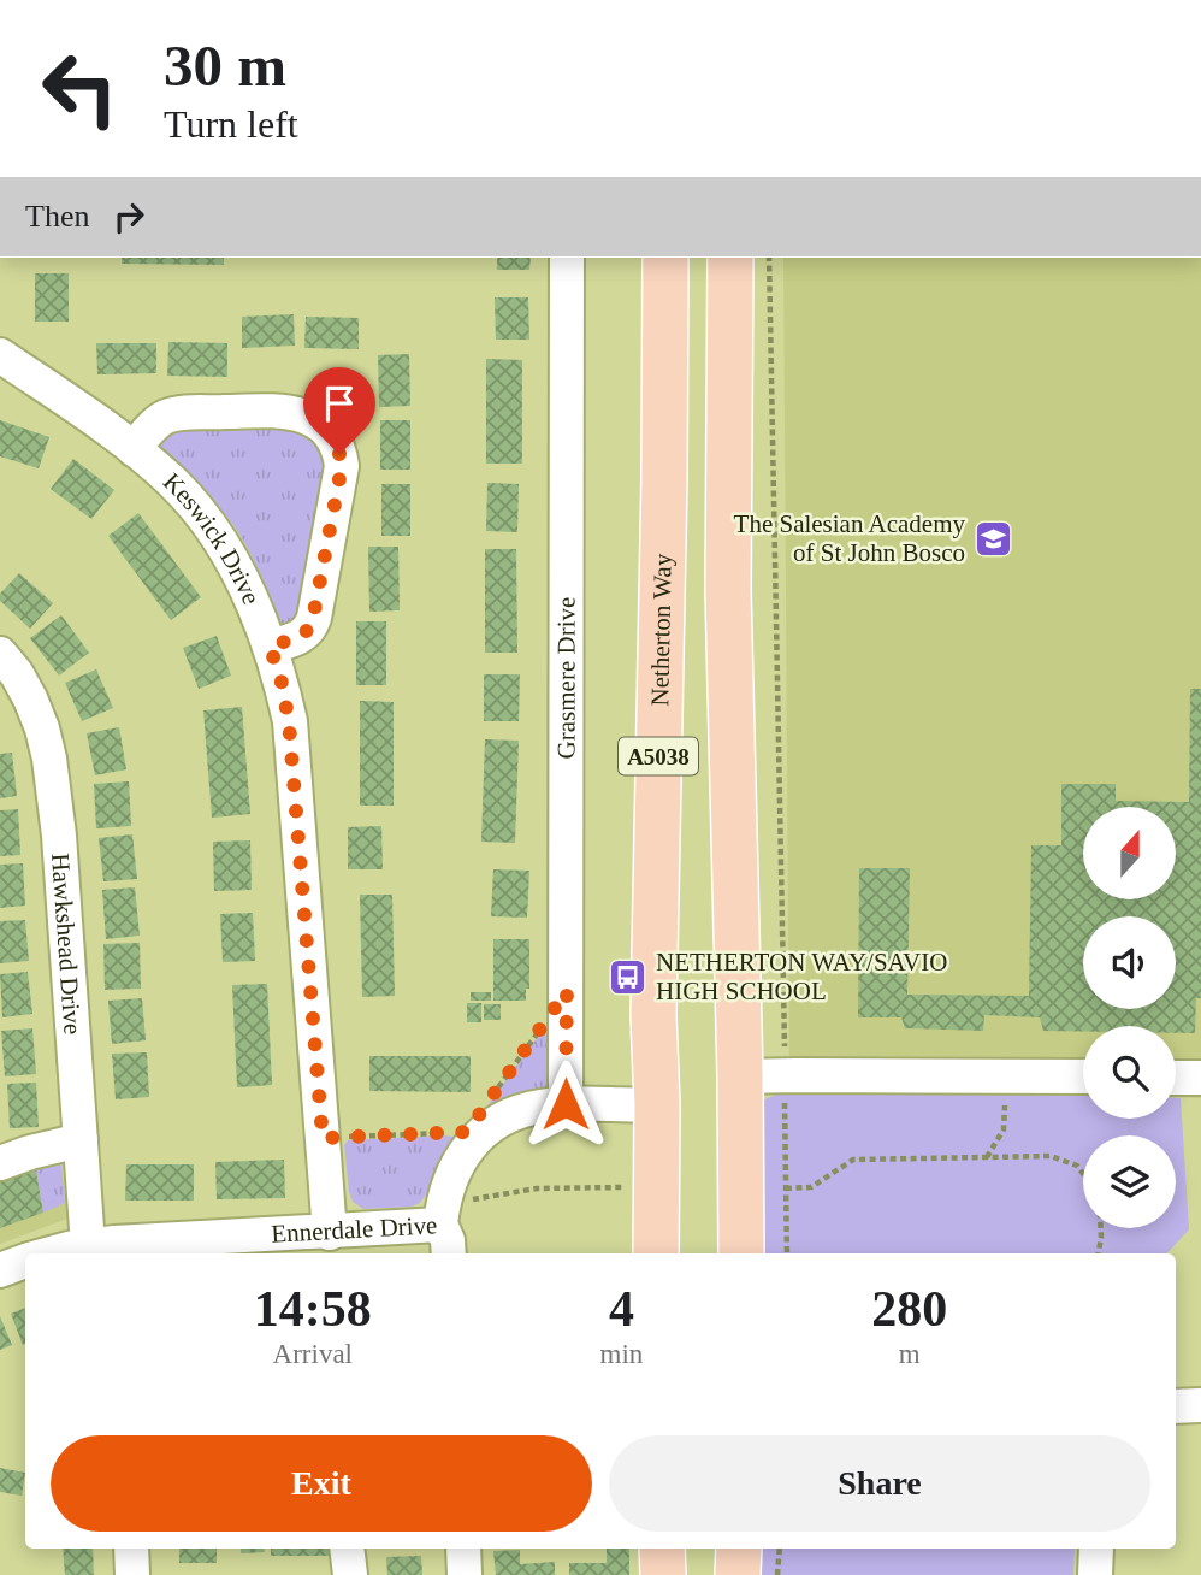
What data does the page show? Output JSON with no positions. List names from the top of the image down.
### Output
{
  "streets": {
    "main road": ["Netherton Way", "A5038"],
    "street": [
      "Keswick Drive",
      "Grasmere Drive",
      "Hawkshead Drive",
      "Ennerdale Drive"
    ]
  },
  "crossings": [
    ["Keswick Drive", "Ennerdale Drive"],
    ["Netherton Way", "Ennerdale Drive"],
    ["Grasmere Drive", "Ennerdale Drive"],
    ["Hawkshead Drive", "Ennerdale Drive"]
  ],
  "places": {
    "school or university": ["The Salesian Academy of St John Bosco"],
    "bus stop": ["NETHERTON WAY/SAVIO HIGH SCHOOL"]
  },
  "north": "top",
  "page": {
    "turn": ["30 m", "Turn left"],
    "then": "Then",
    "eta": [
      "14:58",
      "Arrival",
      "4",
      "min",
      "280",
      "m"
    ],
    "buttons": ["Exit", "Share"]
  }
}
